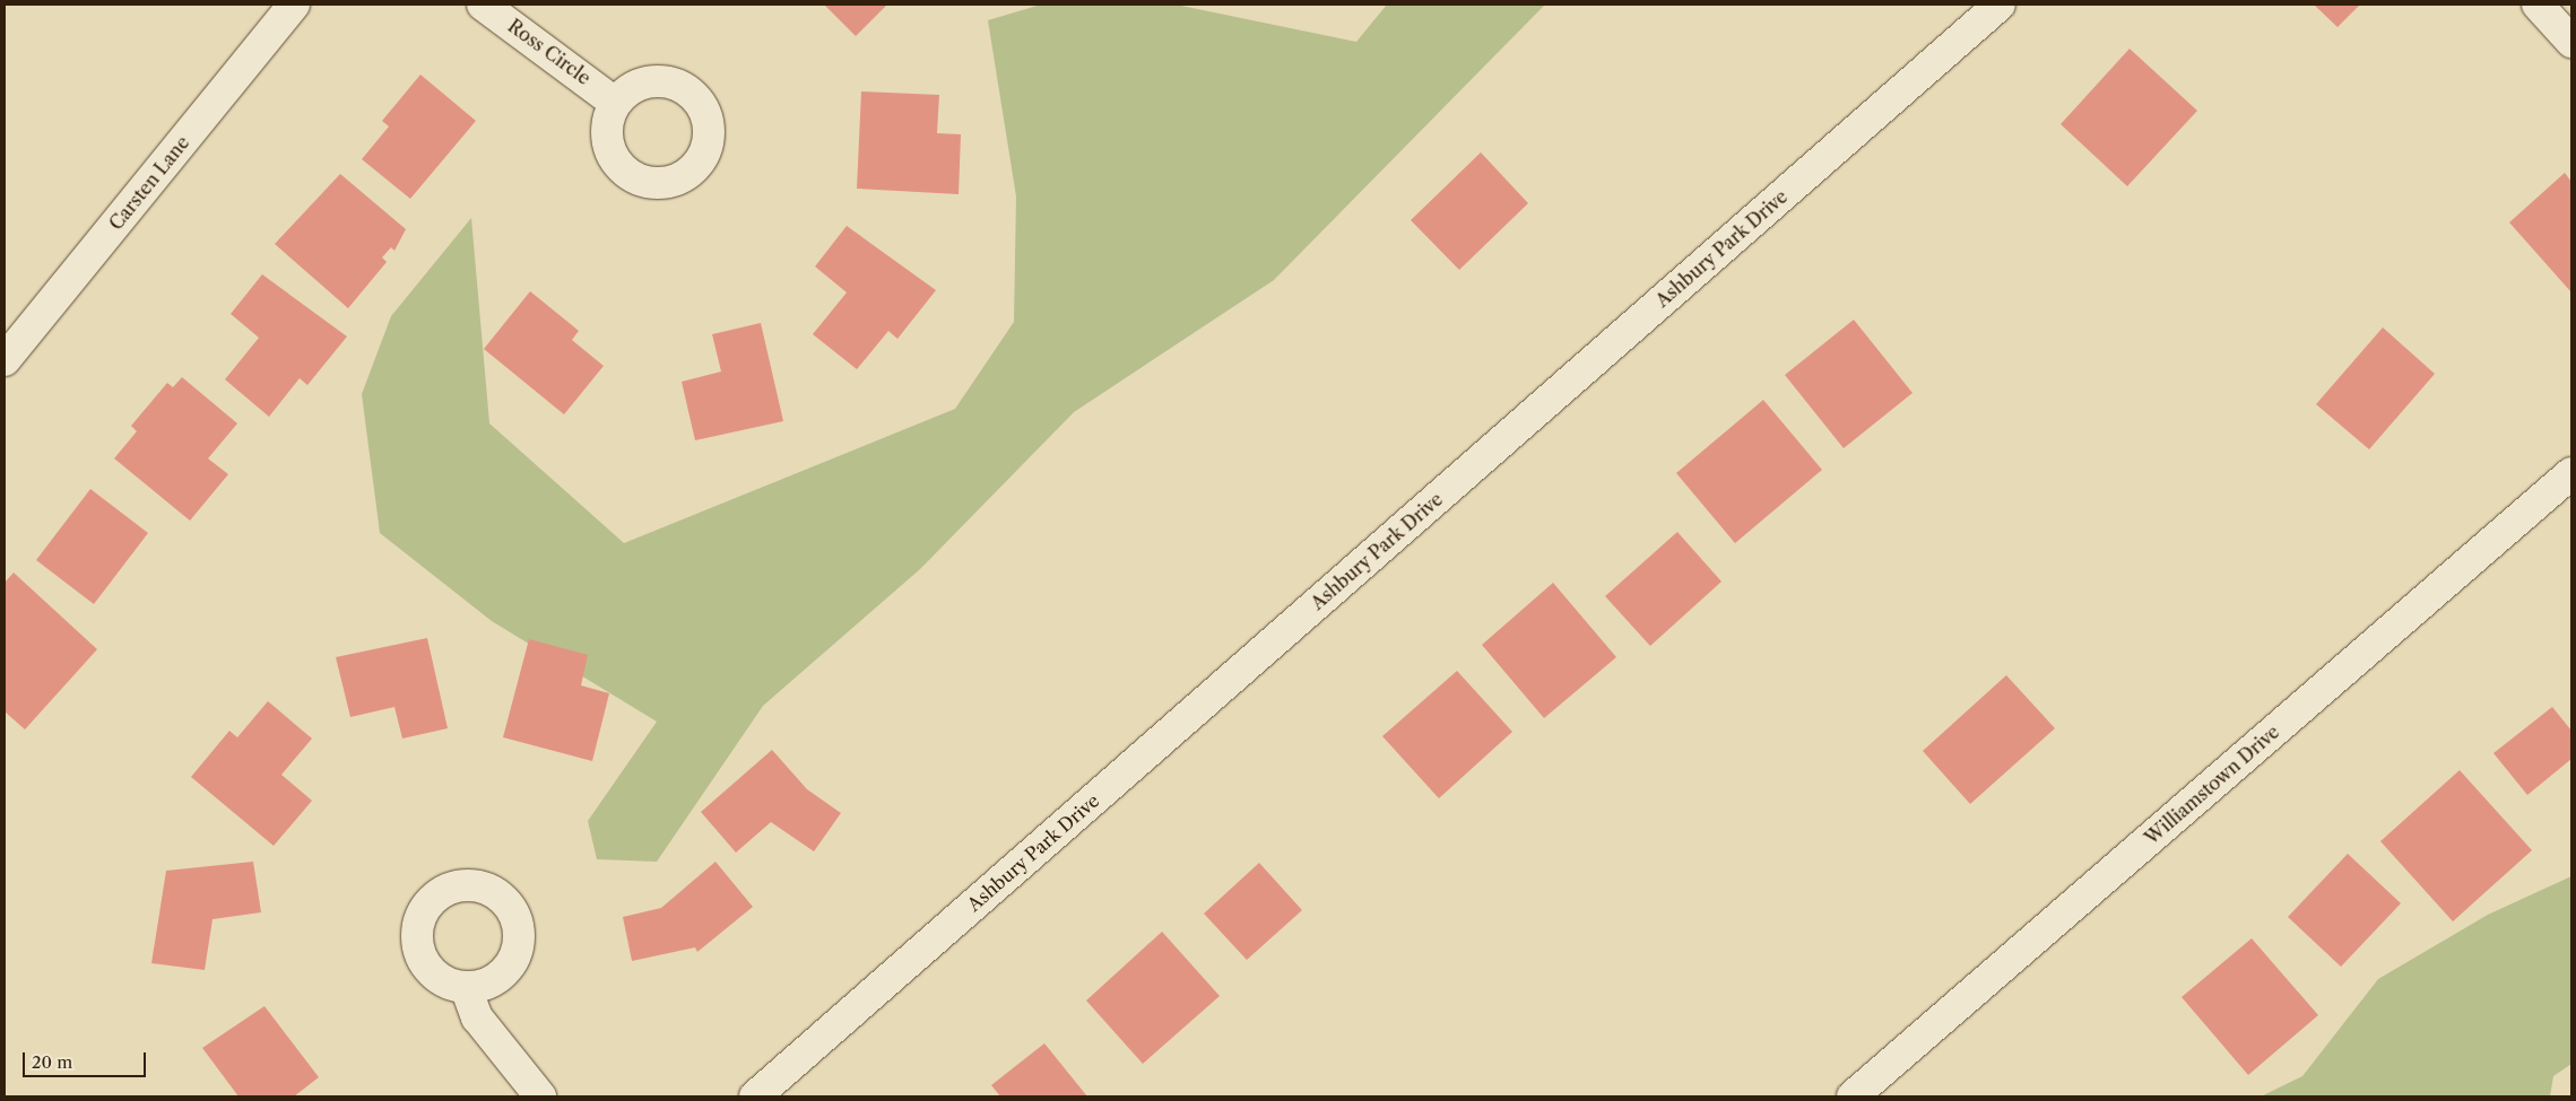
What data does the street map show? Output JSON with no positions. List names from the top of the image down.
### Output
{
  "streets": {
    "street": [
      "Ross Circle",
      "Carsten Lane",
      "Ashbury Park Drive",
      "Williamstown Drive"
    ]
  },
  "scale_bar": "20 m"
}
